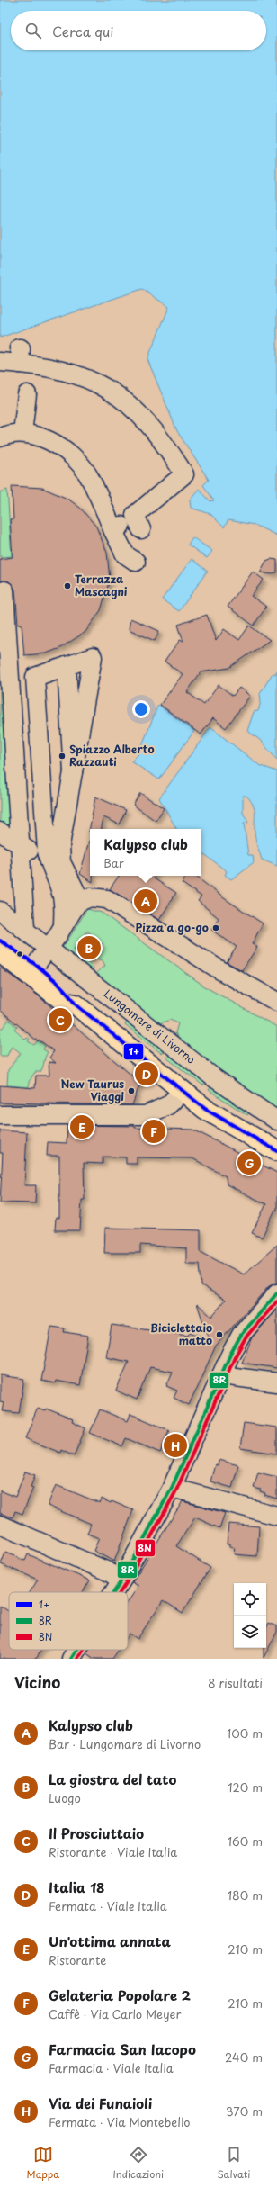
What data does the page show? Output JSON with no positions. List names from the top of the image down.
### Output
{
  "streets": {
    "street": ["Lungomare di Livorno"]
  },
  "places": [
    "Terrazza Mascagni",
    "Spiazzo Alberto Razzauti",
    "Pizza a go-go",
    "New Taurus Viaggi",
    "Biciclettaio matto"
  ],
  "lines": ["transit line 1+", "transit line 8R", "transit line 8N"],
  "legend": ["1+", "8R", "8N"],
  "page": {
    "search": "Cerca qui",
    "popup": ["Kalypso club", "Bar"],
    "pins": [
      "A",
      "B",
      "C",
      "D",
      "E",
      "F",
      "G",
      "H"
    ],
    "heading": ["Vicino", "8 risultati"],
    "list": [
      {
        "mark": "A",
        "name": "Kalypso club",
        "note": "Bar · Lungomare di Livorno",
        "value": "100 m"
      },
      {
        "mark": "B",
        "name": "La giostra del tato",
        "note": "Luogo",
        "value": "120 m"
      },
      {
        "mark": "C",
        "name": "Il Prosciuttaio",
        "note": "Ristorante · Viale Italia",
        "value": "160 m"
      },
      {
        "mark": "D",
        "name": "Italia 18",
        "note": "Fermata · Viale Italia",
        "value": "180 m"
      },
      {
        "mark": "E",
        "name": "Un'ottima annata",
        "note": "Ristorante",
        "value": "210 m"
      },
      {
        "mark": "F",
        "name": "Gelateria Popolare 2",
        "note": "Caffè · Via Carlo Meyer",
        "value": "210 m"
      },
      {
        "mark": "G",
        "name": "Farmacia San Iacopo",
        "note": "Farmacia · Viale Italia",
        "value": "240 m"
      },
      {
        "mark": "H",
        "name": "Via dei Funaioli",
        "note": "Fermata · Via Montebello",
        "value": "370 m"
      }
    ],
    "nav": ["Mappa", "Indicazioni", "Salvati"]
  }
}
